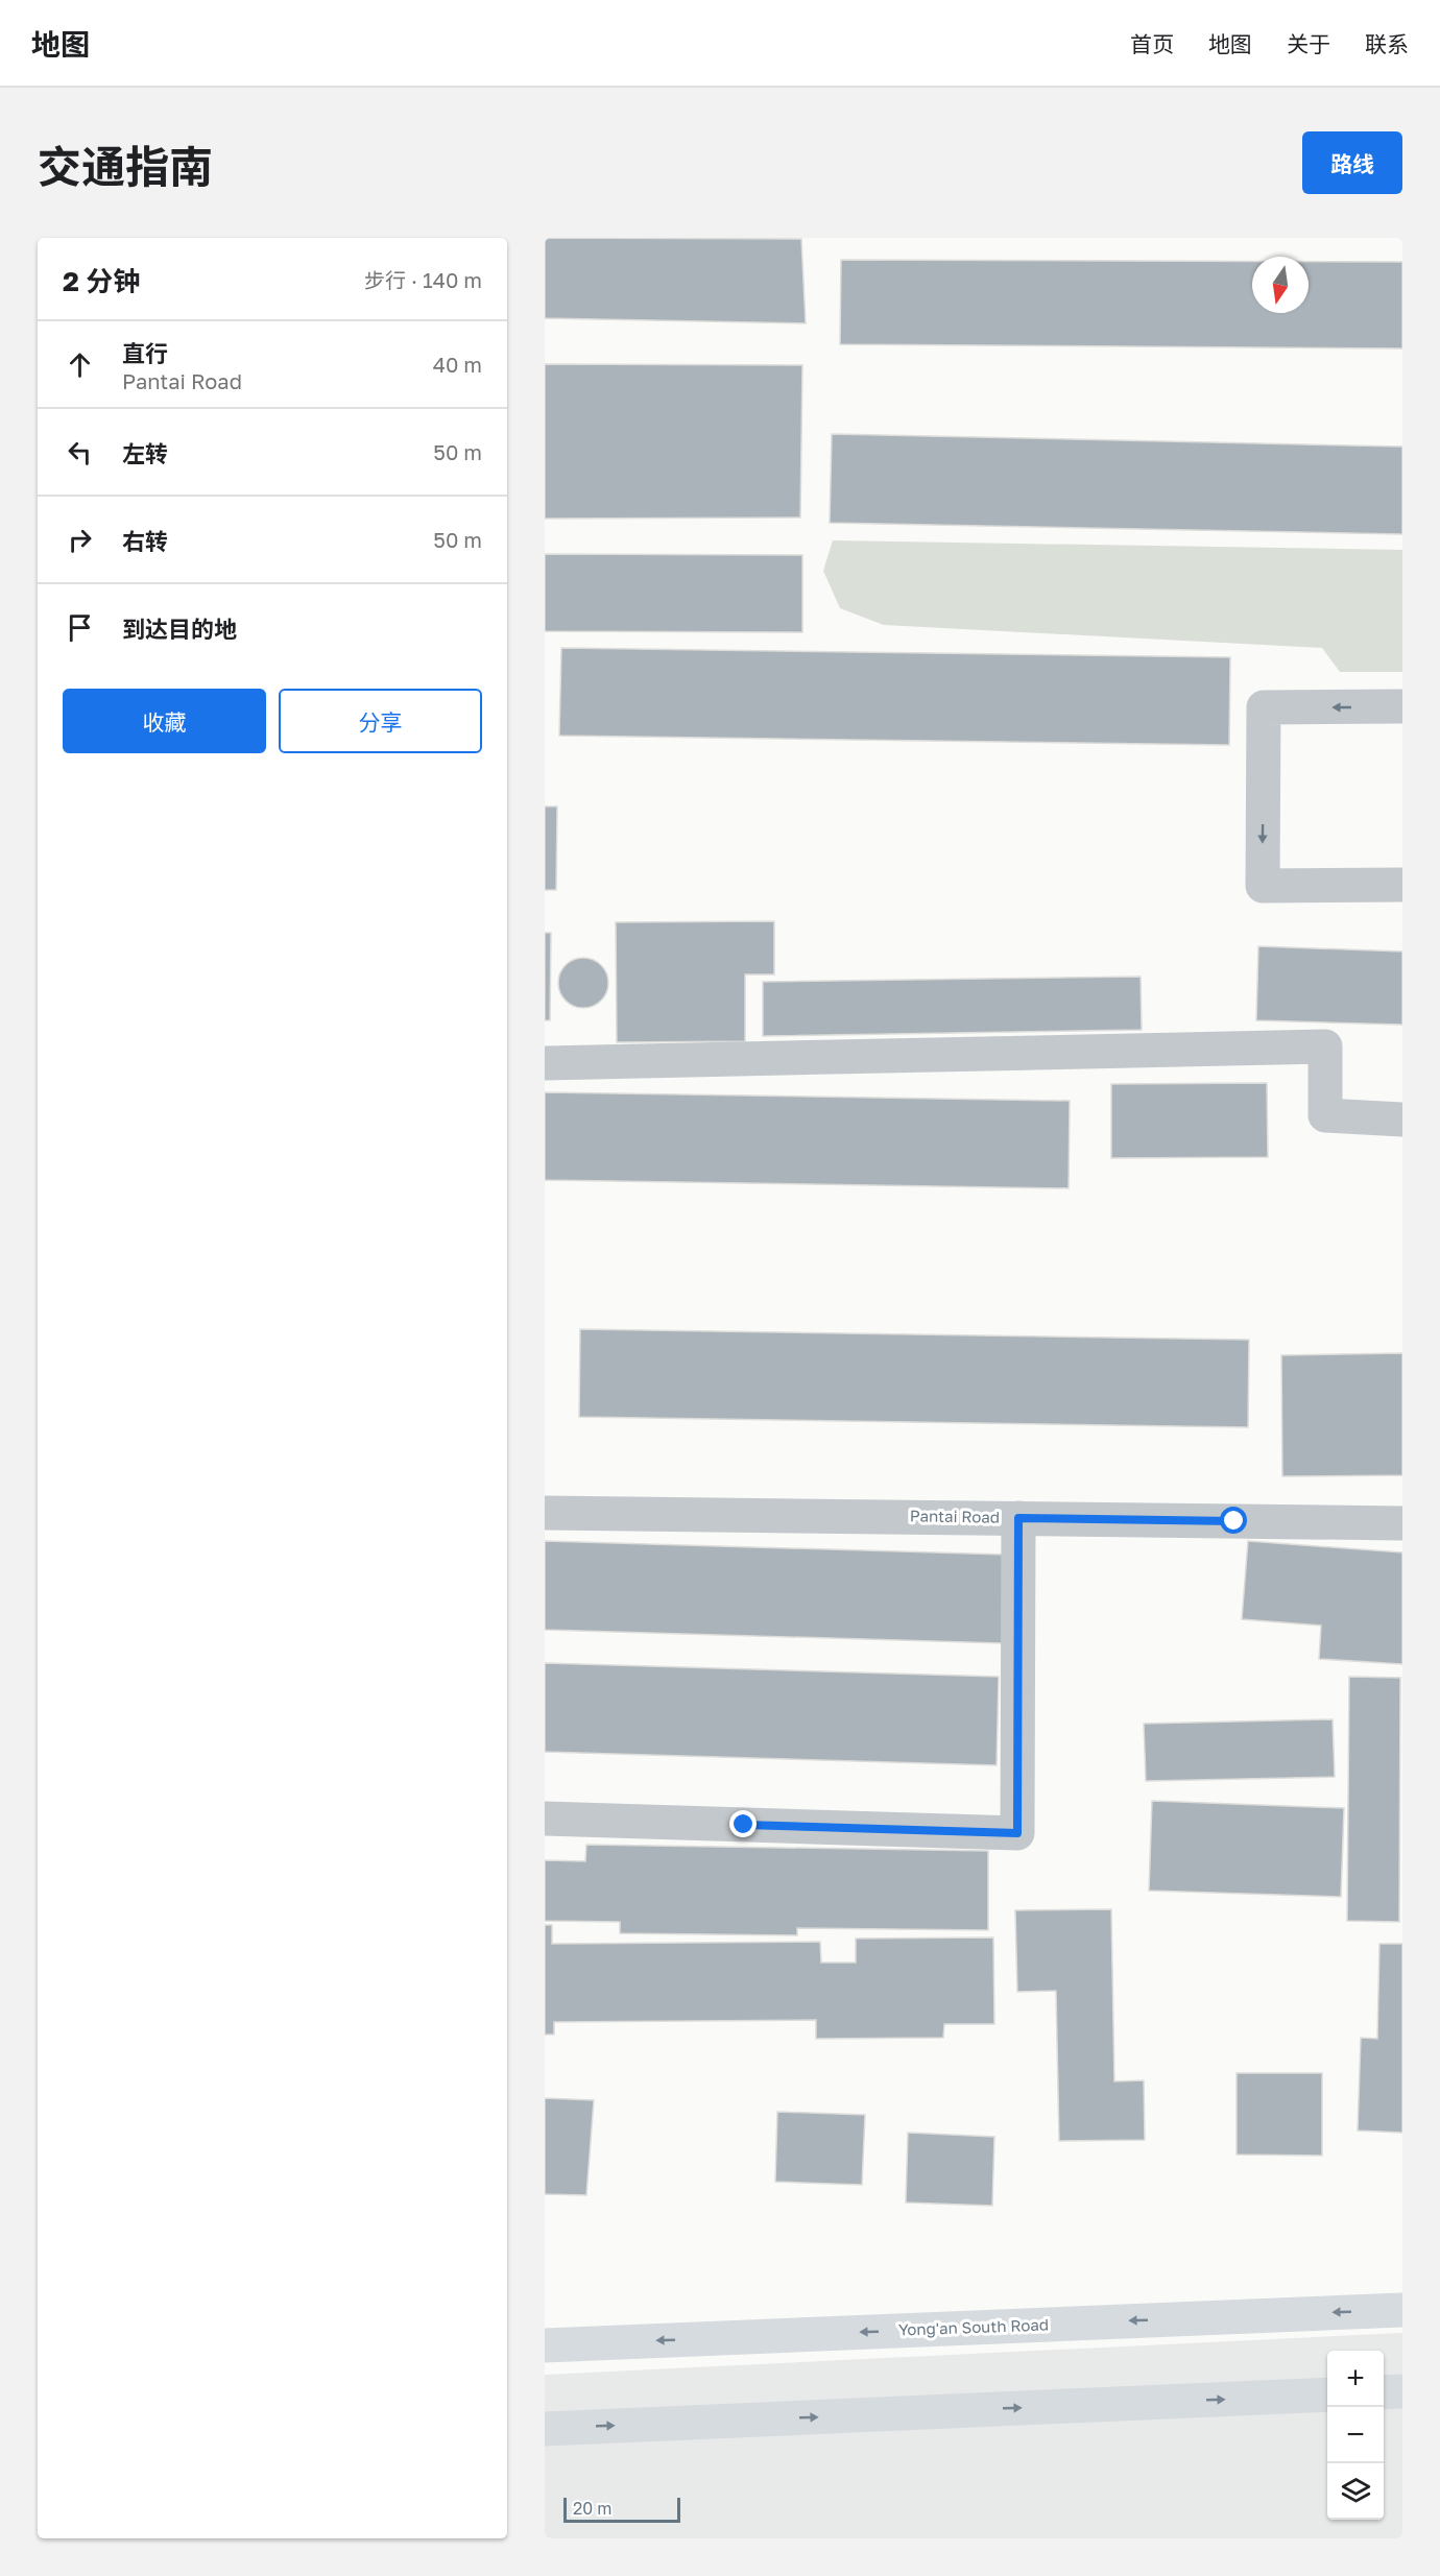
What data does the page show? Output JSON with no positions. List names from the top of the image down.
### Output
{
  "streets": {
    "main road": ["Yong'an South Road"],
    "street": ["Pantai Road"]
  },
  "scale_bar": "20 m",
  "north": "bottom",
  "page": {
    "header": "地图",
    "nav": [
      "首页",
      "地图",
      "关于",
      "联系"
    ],
    "title": "交通指南",
    "buttons": [
      "路线",
      ["收藏", "分享"]
    ],
    "heading": ["2 分钟", "步行 · 140 m"],
    "list": [
      ["直行", "Pantai Road", "40 m"],
      ["左转", "50 m"],
      ["右转", "50 m"],
      "到达目的地"
    ],
    "map_buttons": ["+", "−"],
    "scale": "20 m"
  }
}
